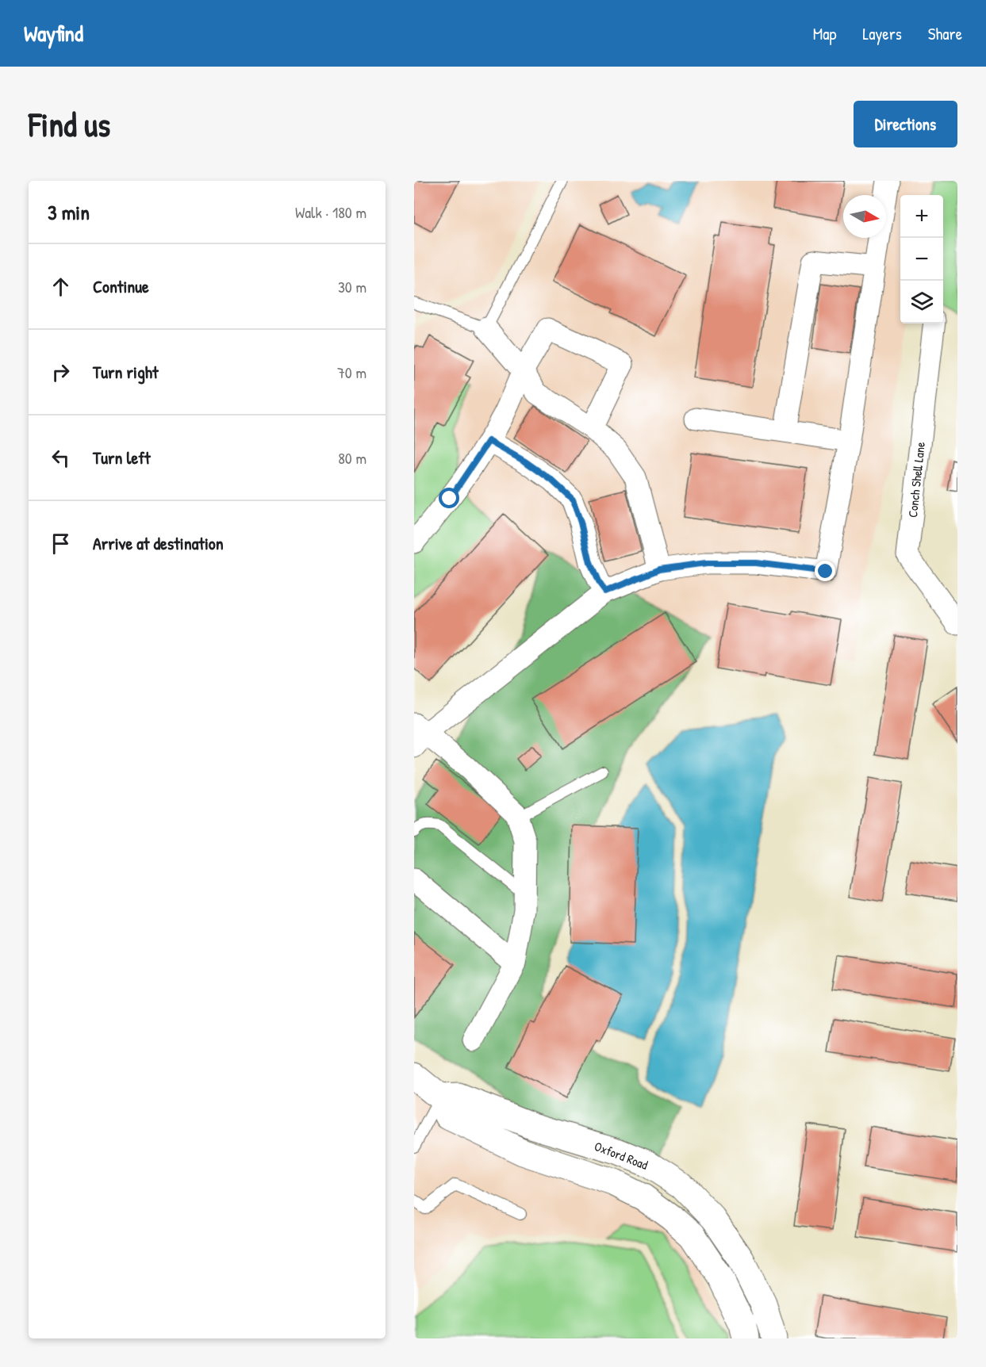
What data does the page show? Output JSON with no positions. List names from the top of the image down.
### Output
{
  "streets": {
    "street": ["Conch Shell Lane", "Oxford Road"]
  },
  "north": "right",
  "page": {
    "header": "Wayfind",
    "nav": ["Map", "Layers", "Share"],
    "buttons": "Directions",
    "title": "Find us",
    "heading": ["3 min", "Walk · 180 m"],
    "map_buttons": ["+", "−"],
    "list": [
      ["Continue", "30 m"],
      ["Turn right", "70 m"],
      ["Turn left", "80 m"],
      "Arrive at destination"
    ]
  }
}
